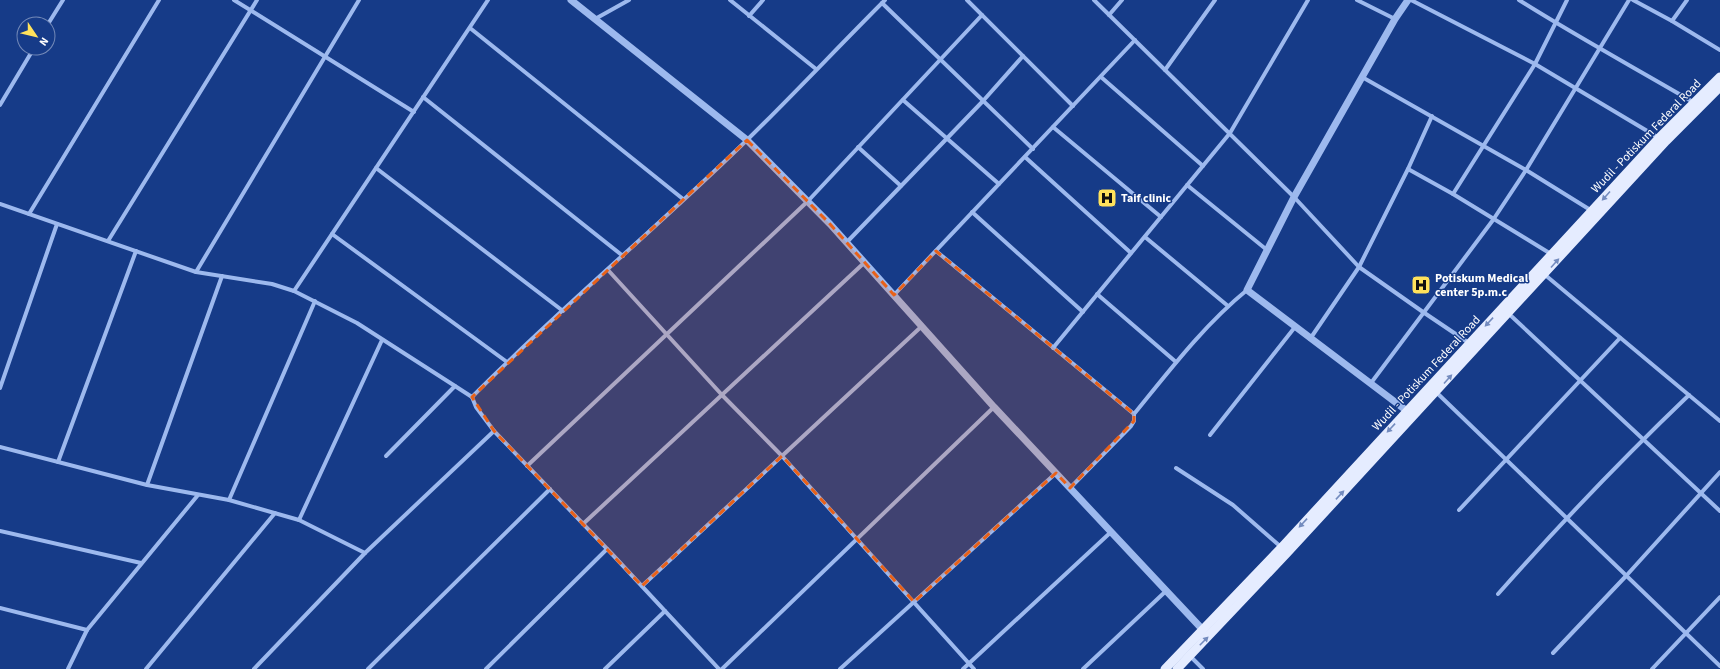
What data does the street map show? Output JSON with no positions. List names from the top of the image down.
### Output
{
  "streets": {
    "main road": ["Wudil - Potiskum Federal Road"]
  },
  "places": {
    "hospital": ["Taif clinic", "Potiskum Medical center 5p.m.c"]
  },
  "north": "bottom right"
}
